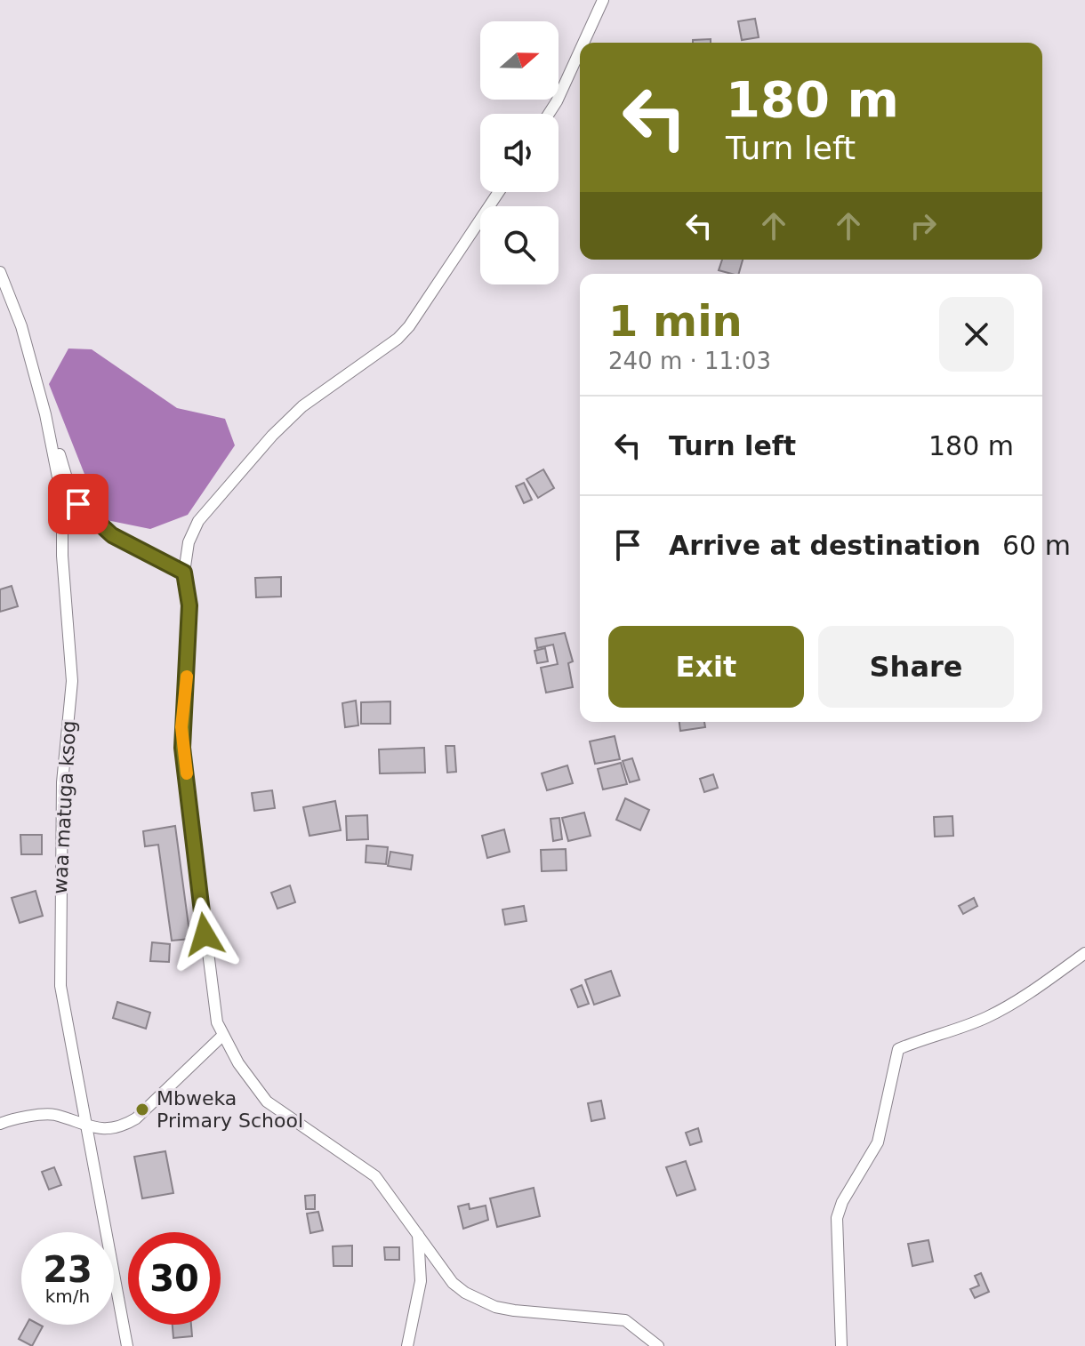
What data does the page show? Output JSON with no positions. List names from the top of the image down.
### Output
{
  "streets": {
    "street": ["waa matuga ksog"]
  },
  "places": ["Mbweka Primary School"],
  "north": "right",
  "page": {
    "turn": ["180 m", "Turn left"],
    "heading": ["1 min", "240 m · 11:03"],
    "list": [
      {
        "name": "Turn left",
        "value": "180 m"
      },
      {
        "name": "Arrive at destination",
        "value": "60 m"
      }
    ],
    "buttons": ["Exit", "Share"],
    "speed": "23 km/h",
    "limit": "30"
  }
}
